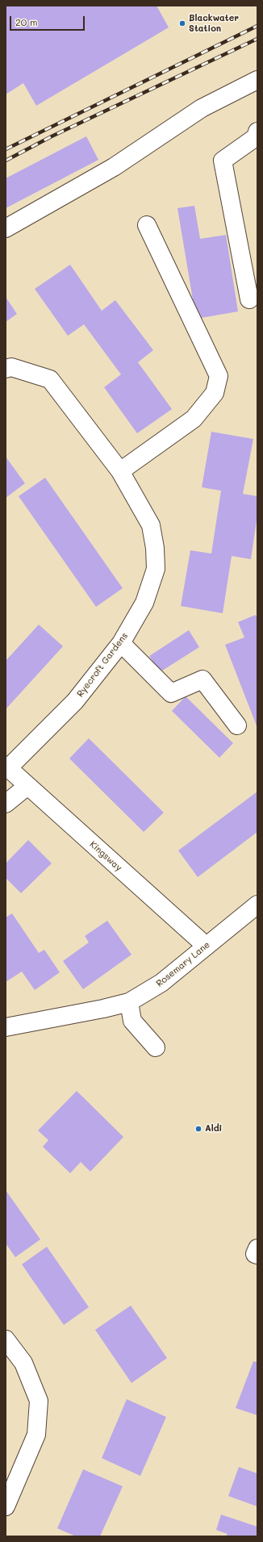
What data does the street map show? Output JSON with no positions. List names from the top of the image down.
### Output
{
  "streets": {
    "street": ["Ryecroft Gardens", "Kingsway", "Rosemary Lane"]
  },
  "crossings": [
    ["Ryecroft Gardens", "Kingsway"],
    ["Kingsway", "Rosemary Lane"]
  ],
  "places": ["Blackwater Station", "Aldi"],
  "scale_bar": "20 m"
}
